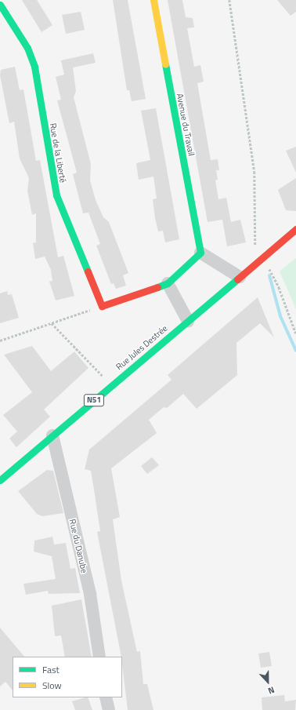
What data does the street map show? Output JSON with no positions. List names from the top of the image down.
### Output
{
  "streets": {
    "street": [
      "Avenue du Travail",
      "Rue de la Liberté",
      "Rue Jules Destrée",
      "N51",
      "Rue du Danube"
    ]
  },
  "crossings": [
    ["Rue Jules Destrée", "Rue du Danube"]
  ],
  "legend": ["Fast", "Slow"],
  "north": "bottom"
}
